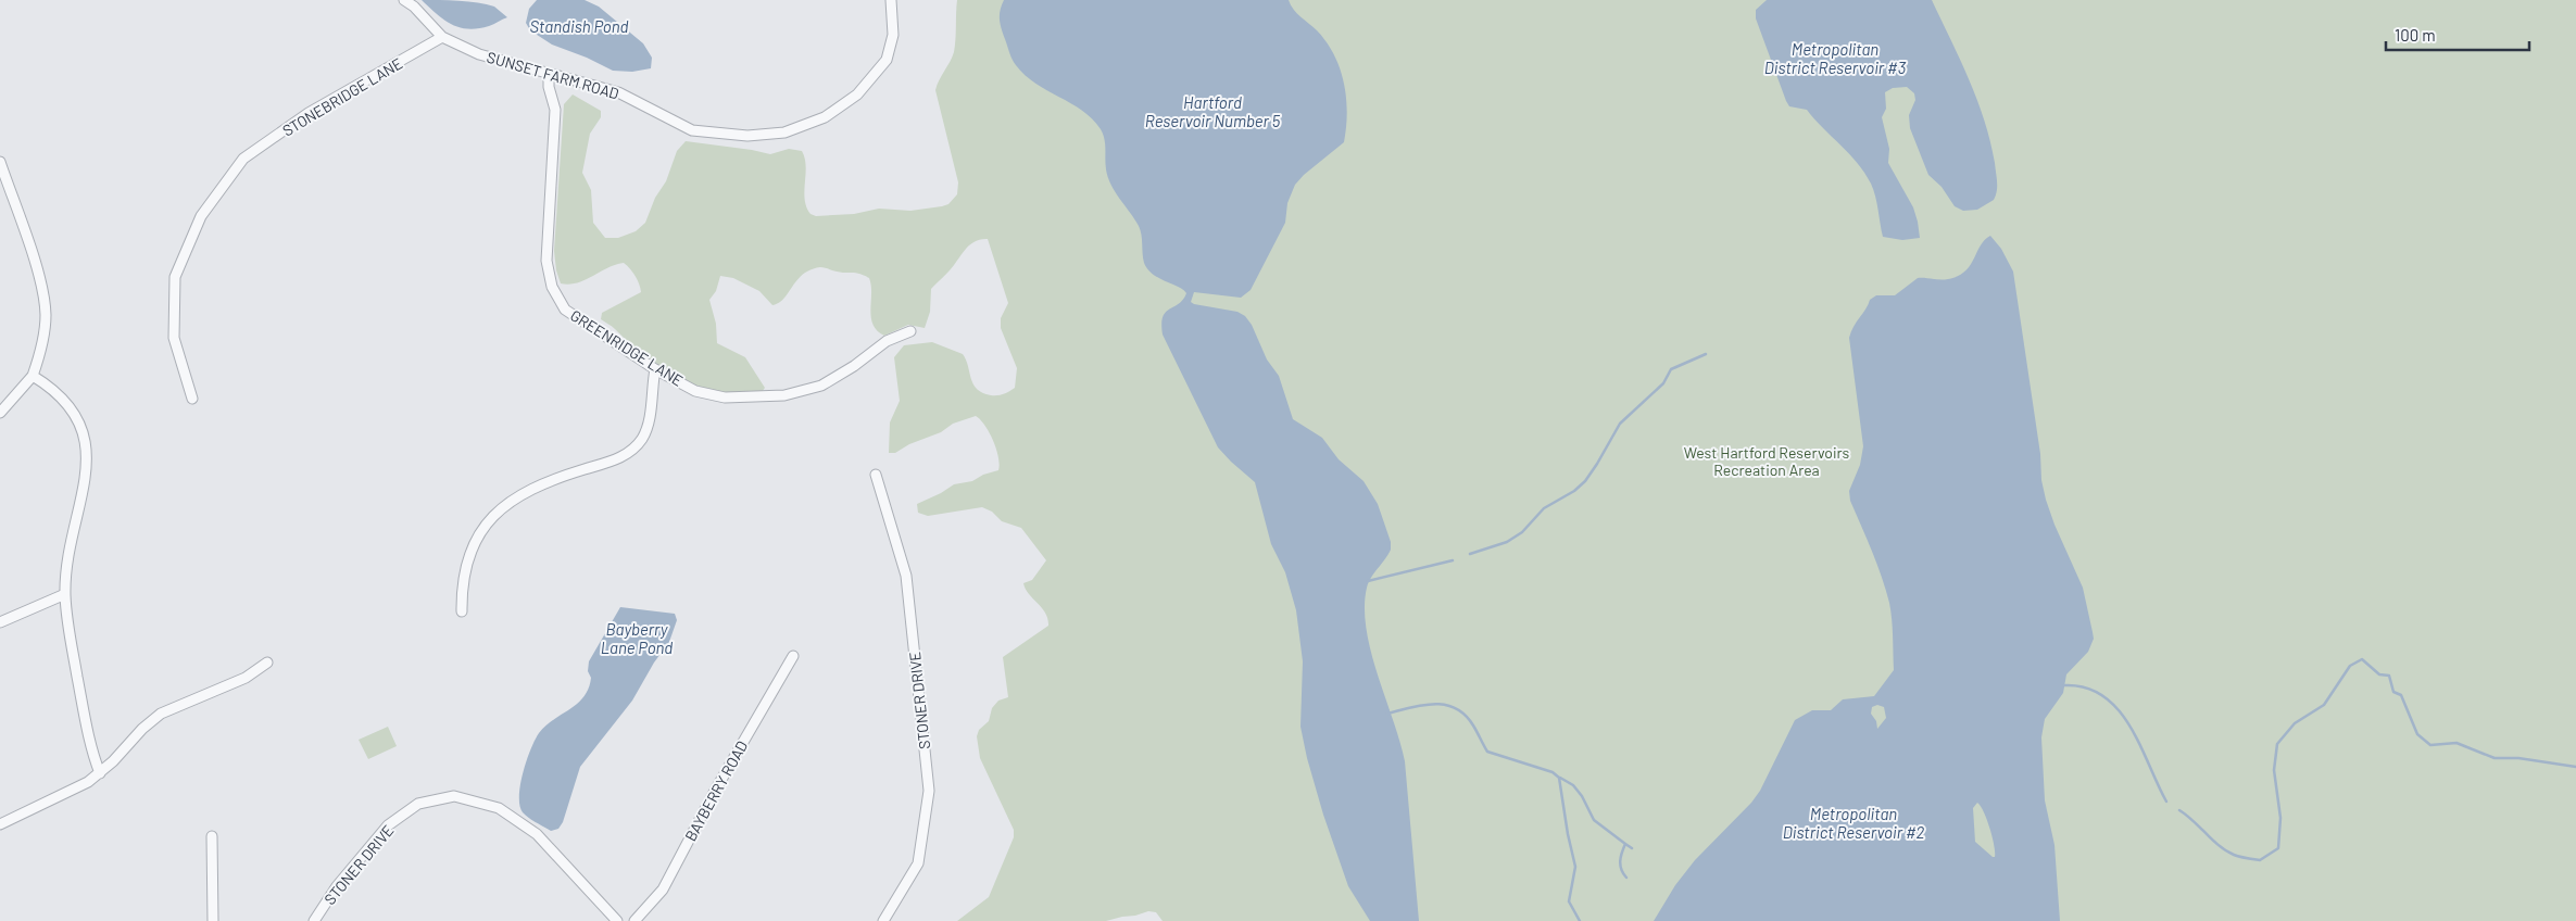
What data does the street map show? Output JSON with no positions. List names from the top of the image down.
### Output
{
  "streets": {
    "street": [
      "SUNSET FARM ROAD",
      "STONEBRIDGE LANE",
      "GREENRIDGE LANE",
      "STONER DRIVE",
      "BAYBERRY ROAD"
    ]
  },
  "crossings": [
    ["SUNSET FARM ROAD", "STONEBRIDGE LANE"],
    ["SUNSET FARM ROAD", "GREENRIDGE LANE"]
  ],
  "water": [
    "Standish Pond",
    "Metropolitan District Reservoir #3",
    "Hartford Reservoir Number 5",
    "Bayberry Lane Pond",
    "Metropolitan District Reservoir #2"
  ],
  "parks": ["West Hartford Reservoirs Recreation Area"],
  "scale_bar": "100 m"
}
